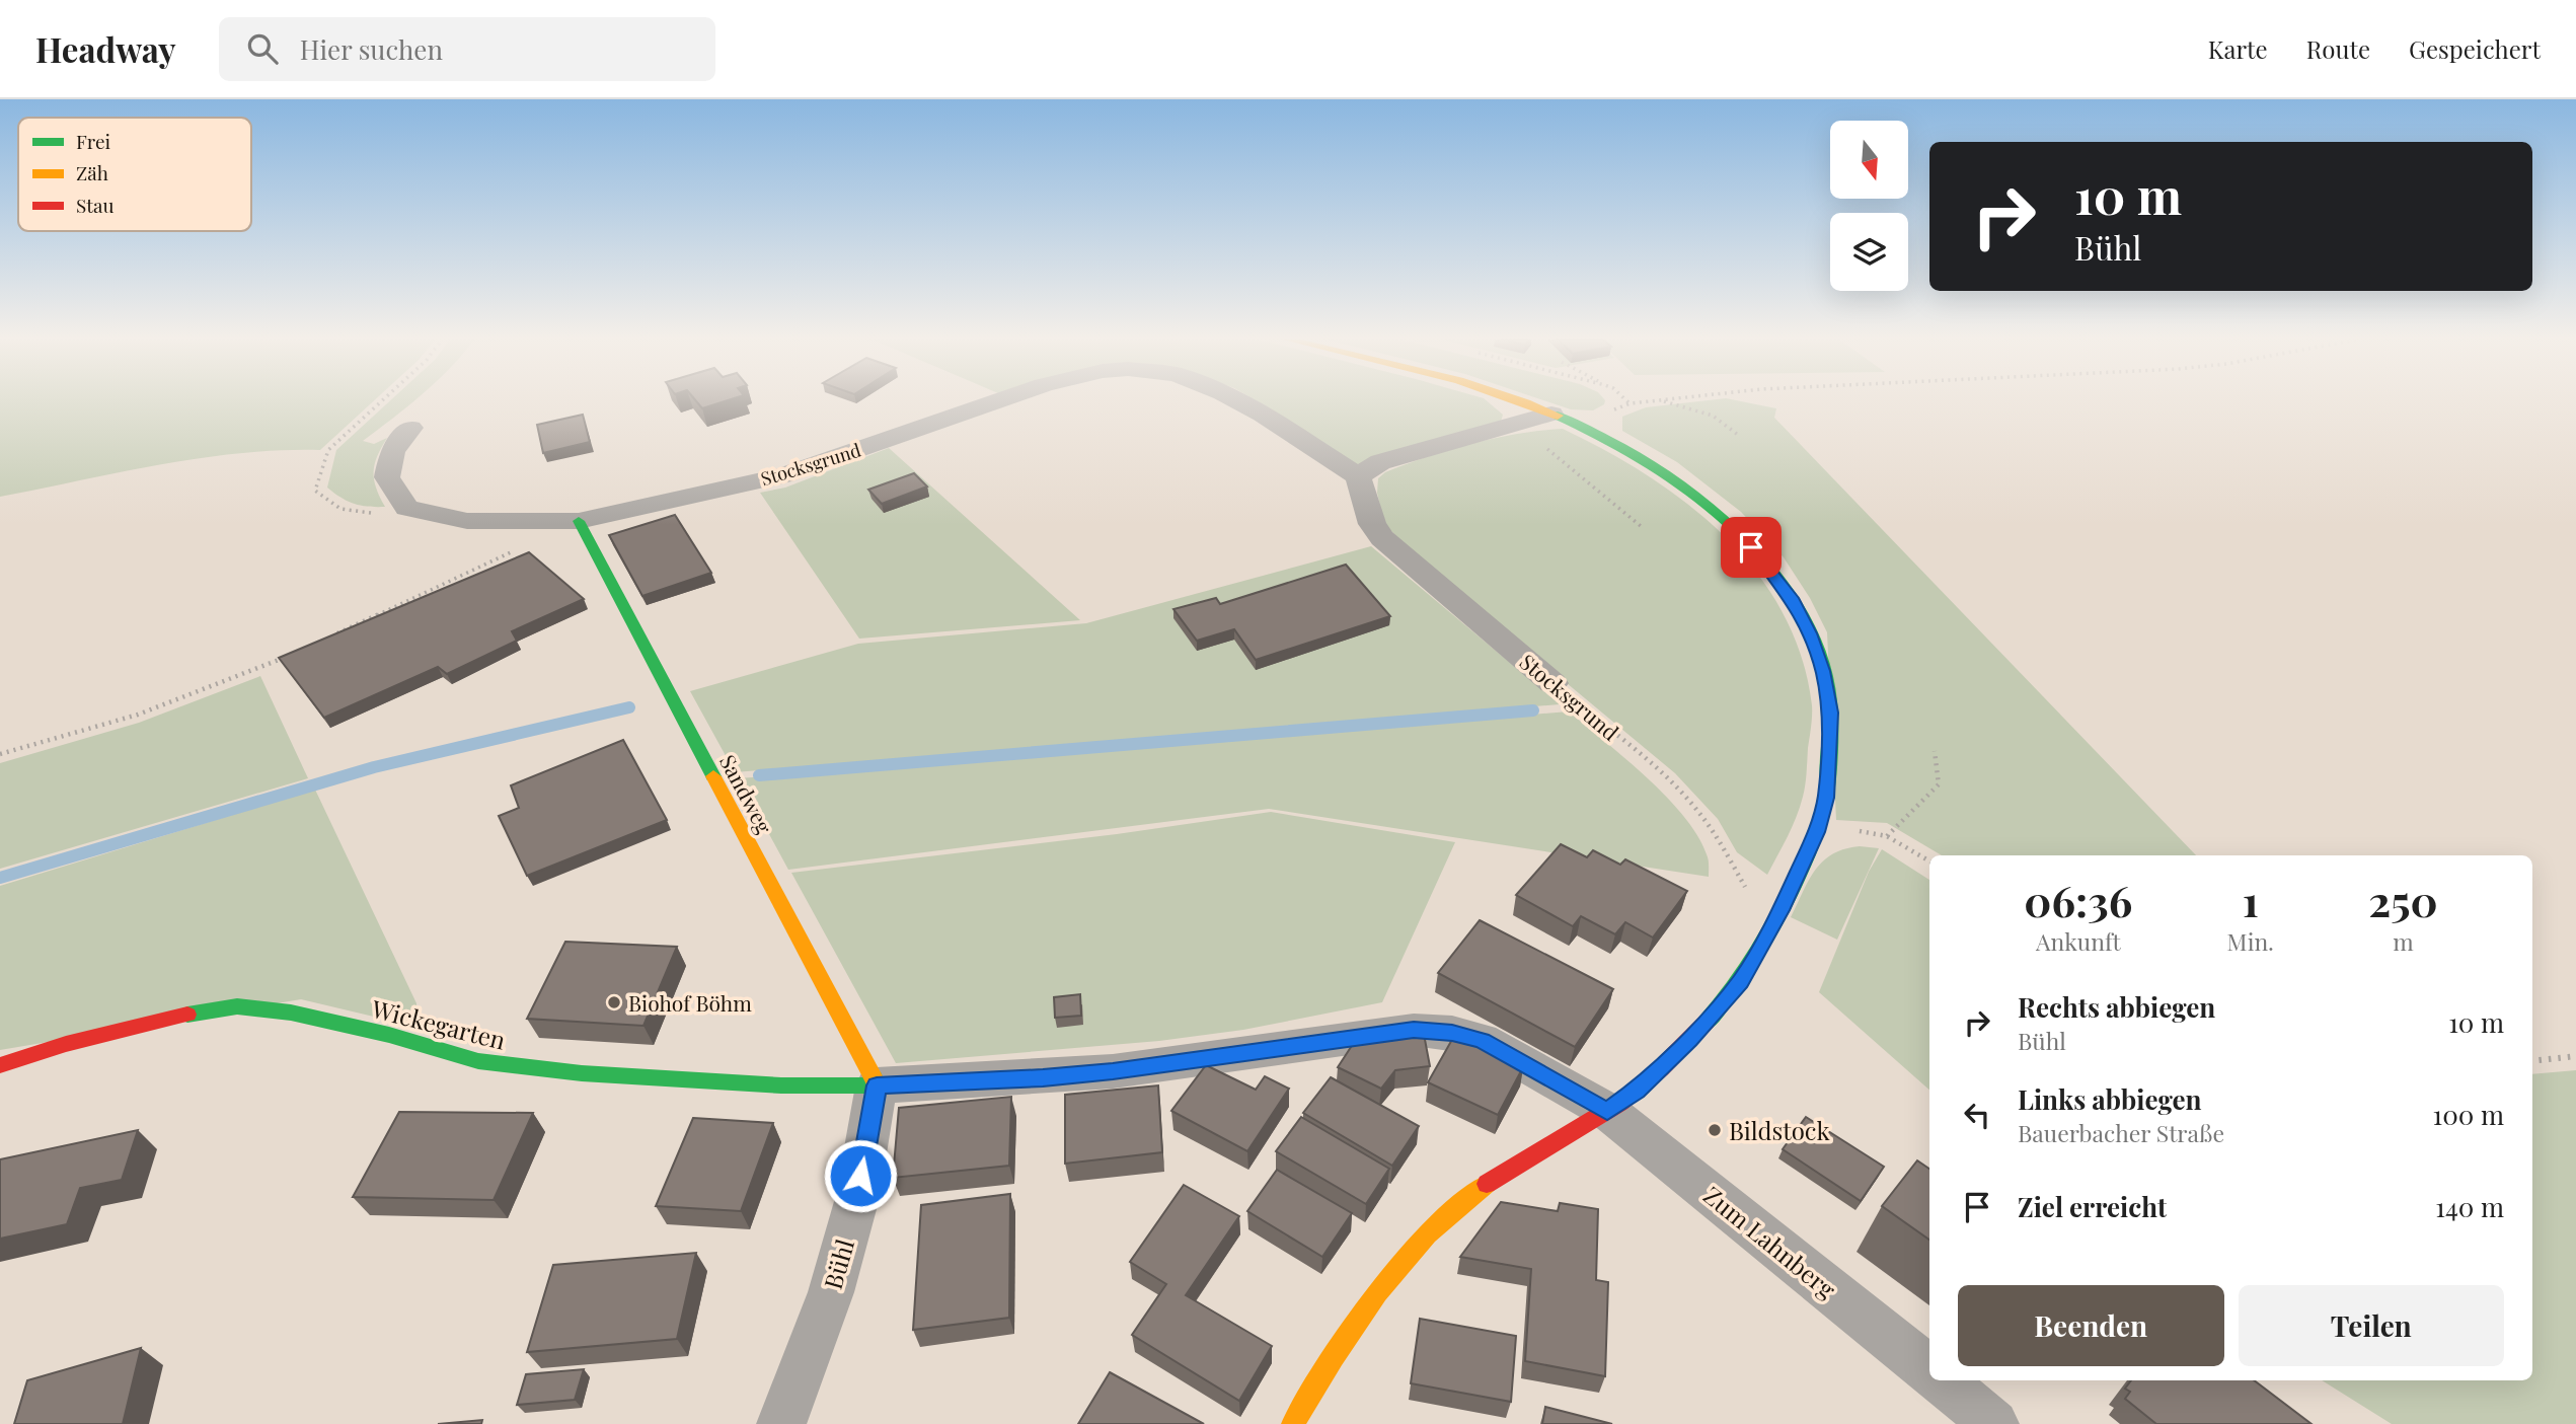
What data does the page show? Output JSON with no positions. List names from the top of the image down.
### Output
{
  "streets": {
    "street": [
      "Stocksgrund",
      "Sandweg",
      "Wickegarten",
      "Zum Lahnberg",
      "Bühl"
    ]
  },
  "crossings": [
    ["Stocksgrund", "Sandweg"],
    ["Sandweg", "Wickegarten"],
    ["Sandweg", "Bühl"],
    ["Wickegarten", "Bühl"]
  ],
  "places": ["Biohof Böhm", "Bildstock"],
  "legend": ["Frei", "Zäh", "Stau"],
  "north": "bottom",
  "page": {
    "header": "Headway",
    "search": "Hier suchen",
    "nav": ["Karte", "Route", "Gespeichert"],
    "turn": ["10 m", "Bühl"],
    "eta": [
      "06:36",
      "Ankunft",
      "1",
      "Min.",
      "250",
      "m"
    ],
    "list": [
      {
        "name": "Rechts abbiegen",
        "note": "Bühl",
        "value": "10 m"
      },
      {
        "name": "Links abbiegen",
        "note": "Bauerbacher Straße",
        "value": "100 m"
      },
      {
        "name": "Ziel erreicht",
        "value": "140 m"
      }
    ],
    "buttons": ["Beenden", "Teilen"]
  }
}
